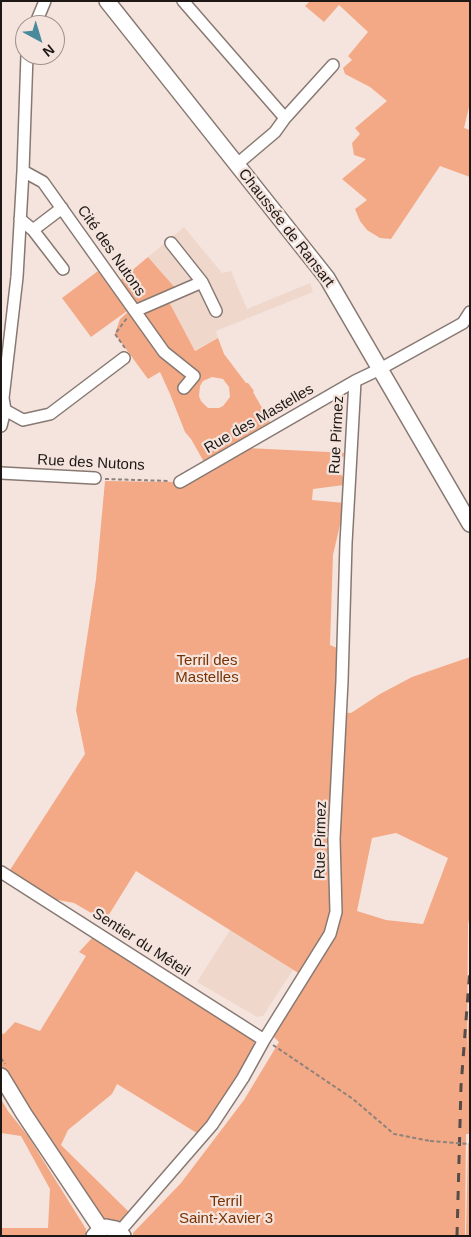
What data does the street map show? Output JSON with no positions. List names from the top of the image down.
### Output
{
  "streets": {
    "main road": ["Chaussée de Ransart"],
    "street": [
      "Cité des Nutons",
      "Rue des Mastelles",
      "Rue Pirmez",
      "Rue des Nutons",
      "Sentier du Méteil"
    ]
  },
  "crossings": [
    ["Chaussée de Ransart", "Rue des Mastelles"],
    ["Rue des Mastelles", "Rue Pirmez"],
    ["Rue des Mastelles", "Rue des Nutons"],
    ["Rue Pirmez", "Sentier du Méteil"]
  ],
  "parks": ["Terril des Mastelles", "Terril Saint-Xavier 3"],
  "north": "bottom right"
}
